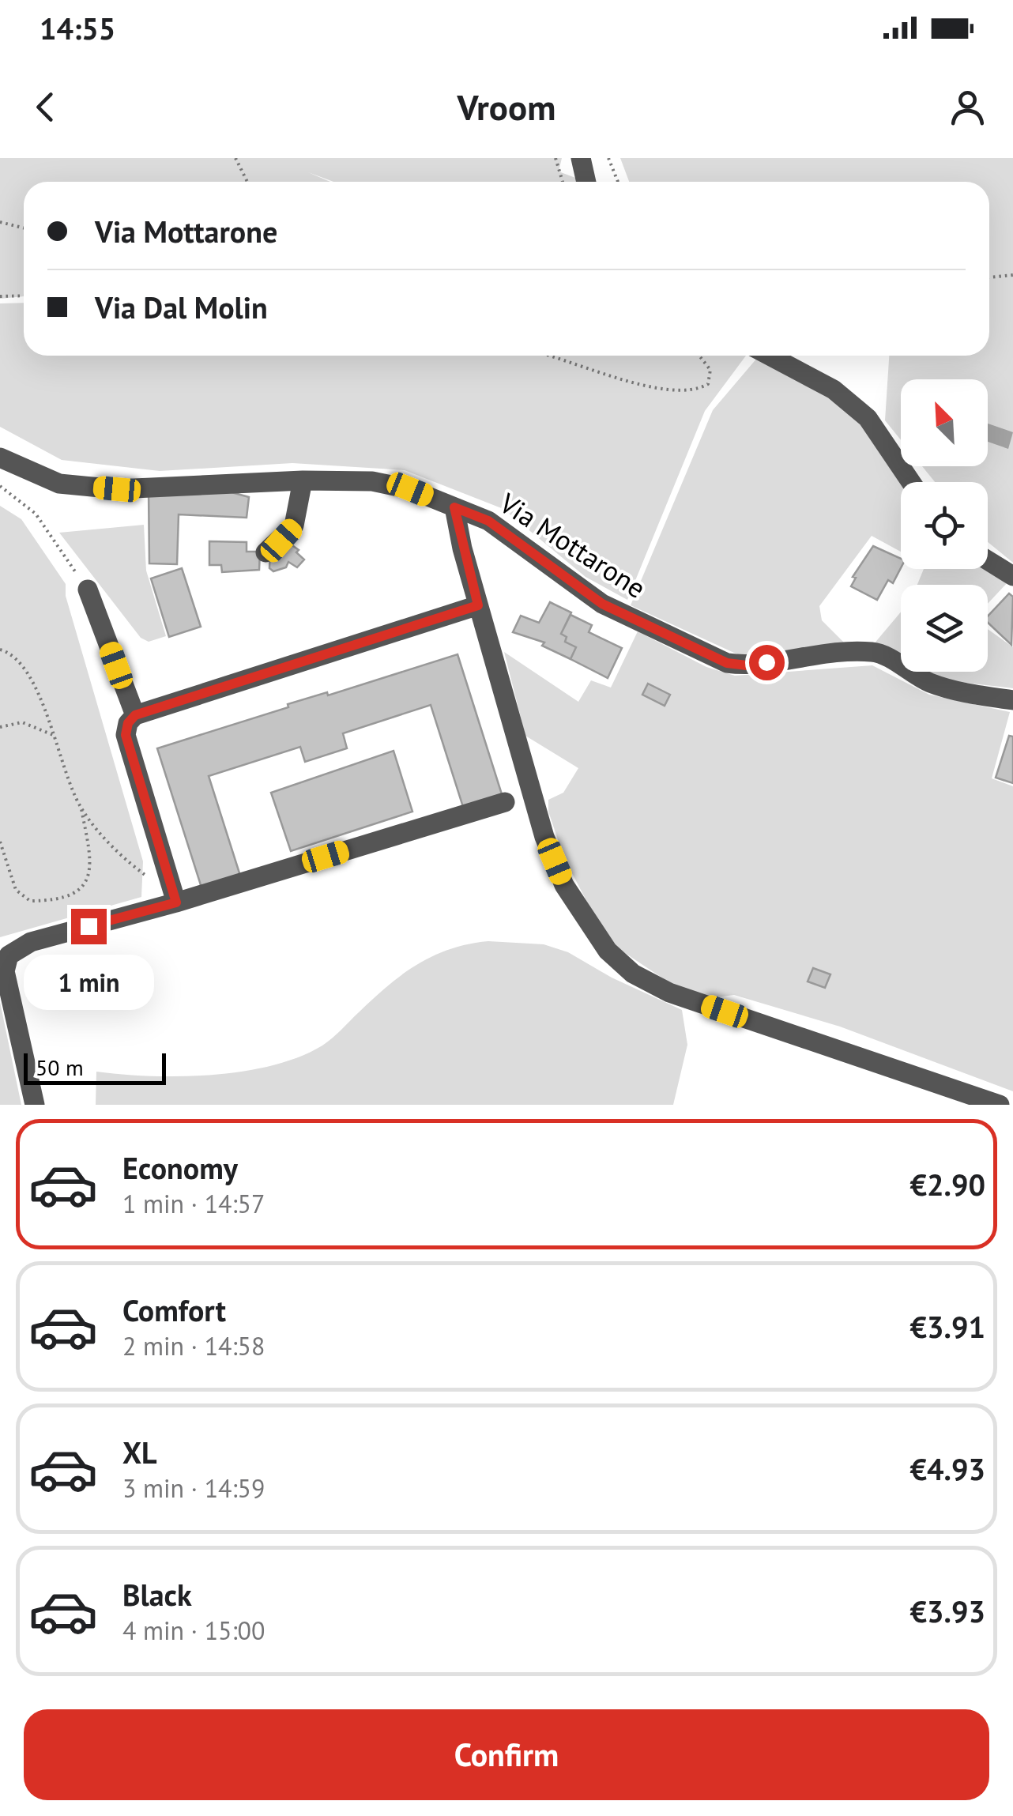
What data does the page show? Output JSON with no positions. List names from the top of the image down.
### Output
{
  "streets": {
    "street": ["Via Mottarone"]
  },
  "scale_bar": "50 m",
  "north": "top left",
  "page": {
    "status": "14:55",
    "header": "Vroom",
    "banner": ["Via Mottarone", "Via Dal Molin"],
    "bubble": "1 min",
    "scale": "50 m",
    "list": [
      {
        "name": "Economy",
        "note": "1 min · 14:57",
        "value": "€2.90"
      },
      {
        "name": "Comfort",
        "note": "2 min · 14:58",
        "value": "€3.91"
      },
      {
        "name": "XL",
        "note": "3 min · 14:59",
        "value": "€4.93"
      },
      {
        "name": "Black",
        "note": "4 min · 15:00",
        "value": "€3.93"
      }
    ],
    "buttons": "Confirm"
  }
}
